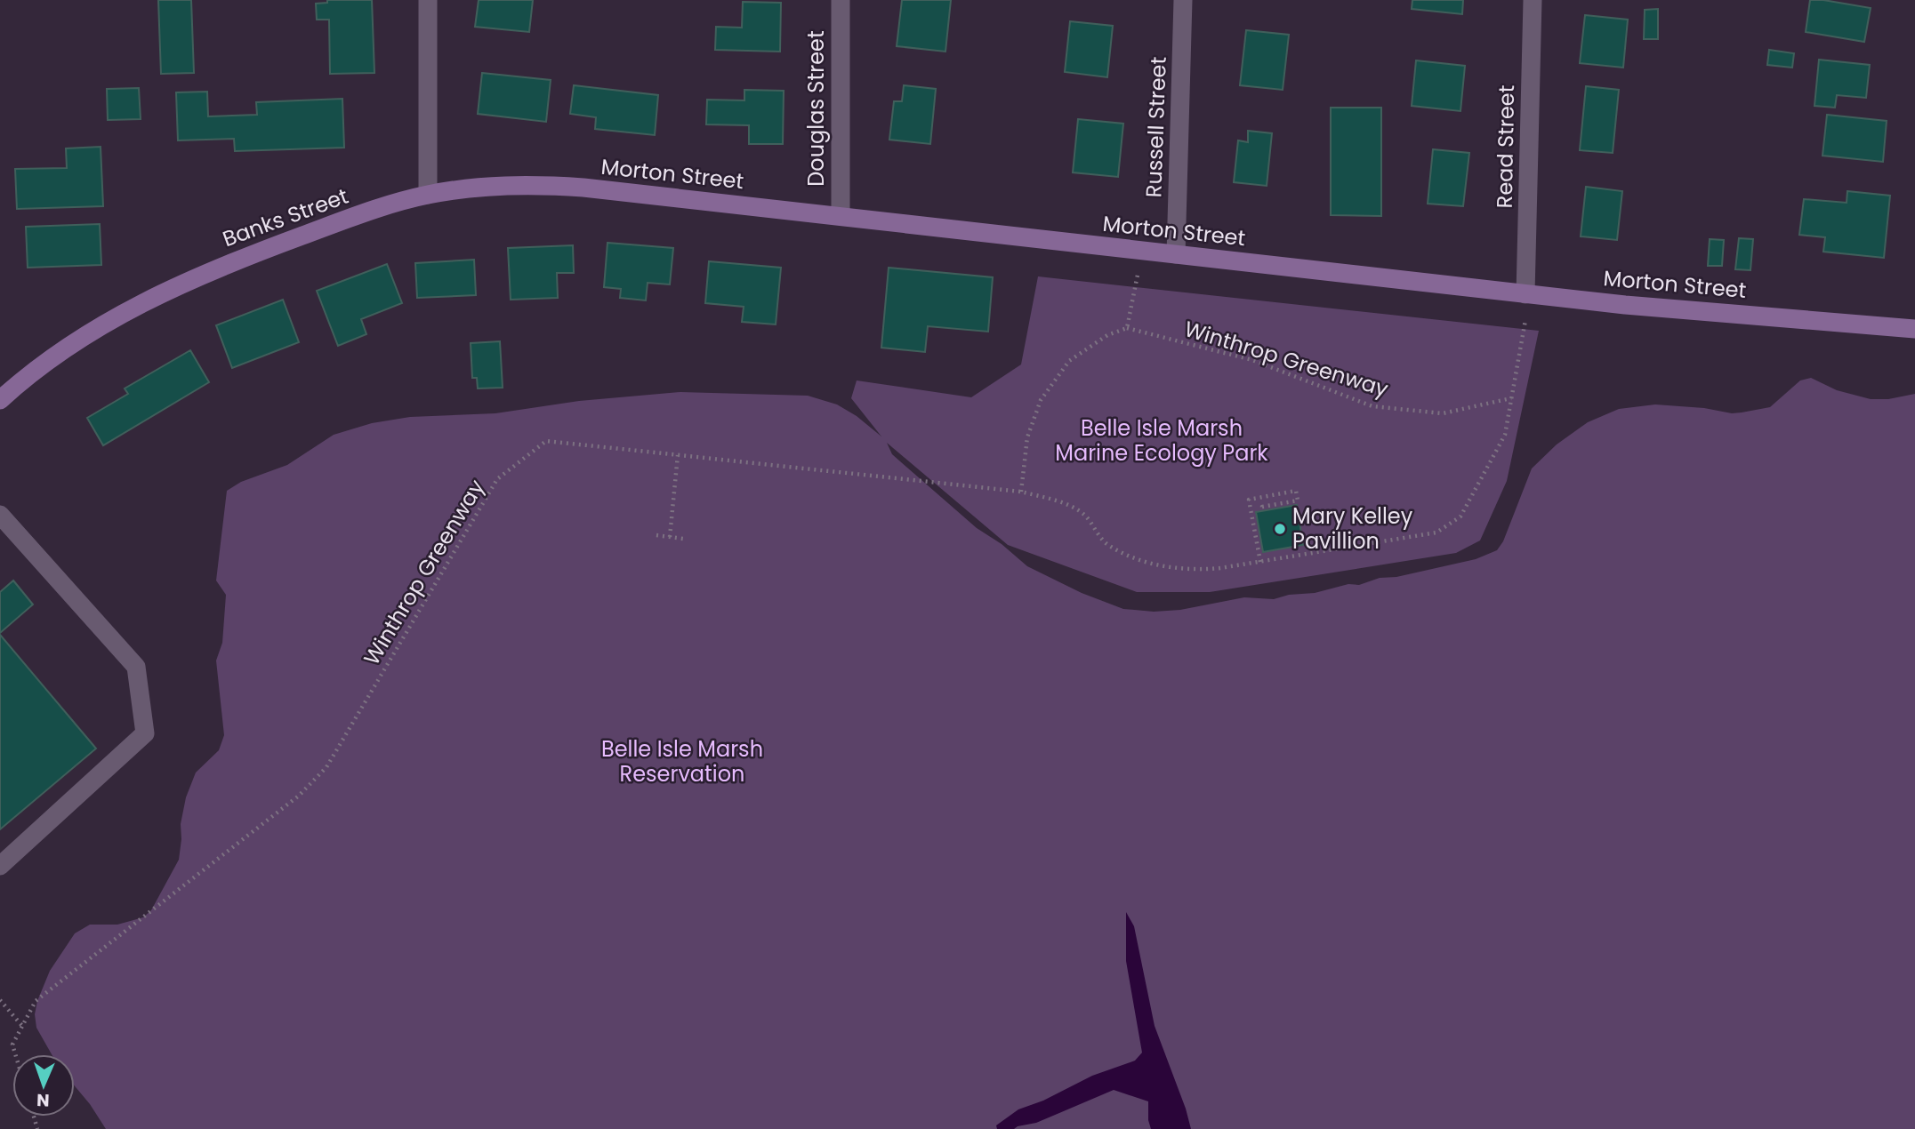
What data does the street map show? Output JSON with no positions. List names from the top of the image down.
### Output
{
  "streets": {
    "street": [
      "Douglas Street",
      "Russell Street",
      "Read Street",
      "Morton Street",
      "Banks Street"
    ],
    "path": ["Winthrop Greenway"]
  },
  "crossings": [
    ["Douglas Street", "Morton Street"],
    ["Russell Street", "Morton Street"],
    ["Read Street", "Morton Street"],
    ["Read Street", "Winthrop Greenway"],
    ["Morton Street", "Banks Street"],
    ["Morton Street", "Winthrop Greenway"]
  ],
  "parks": ["Belle Isle Marsh Marine Ecology Park", "Belle Isle Marsh Reservation"],
  "places": ["Mary Kelley Pavillion"],
  "north": "bottom"
}
